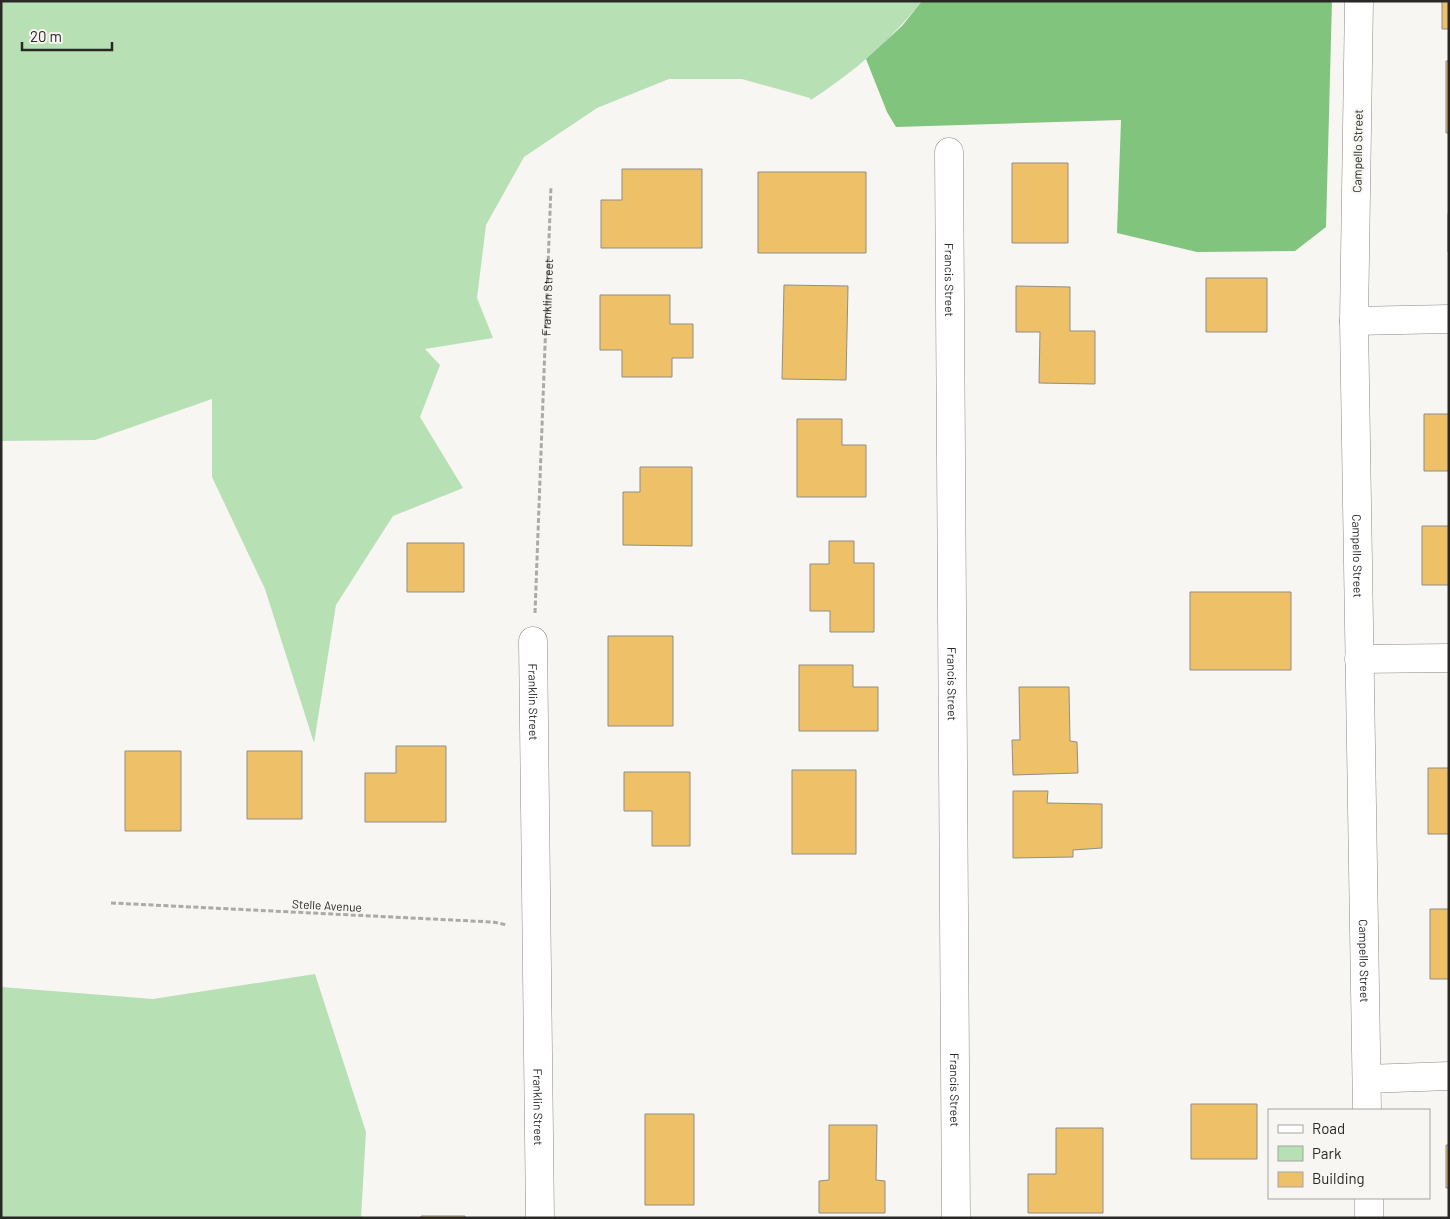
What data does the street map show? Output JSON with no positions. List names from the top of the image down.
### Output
{
  "streets": {
    "street": ["Campello Street", "Francis Street", "Franklin Street"],
    "path": ["Stelle Avenue"]
  },
  "crossings": [
    ["Franklin Street", "Stelle Avenue"]
  ],
  "legend": ["Road", "Park", "Building"],
  "scale_bar": "20 m"
}
